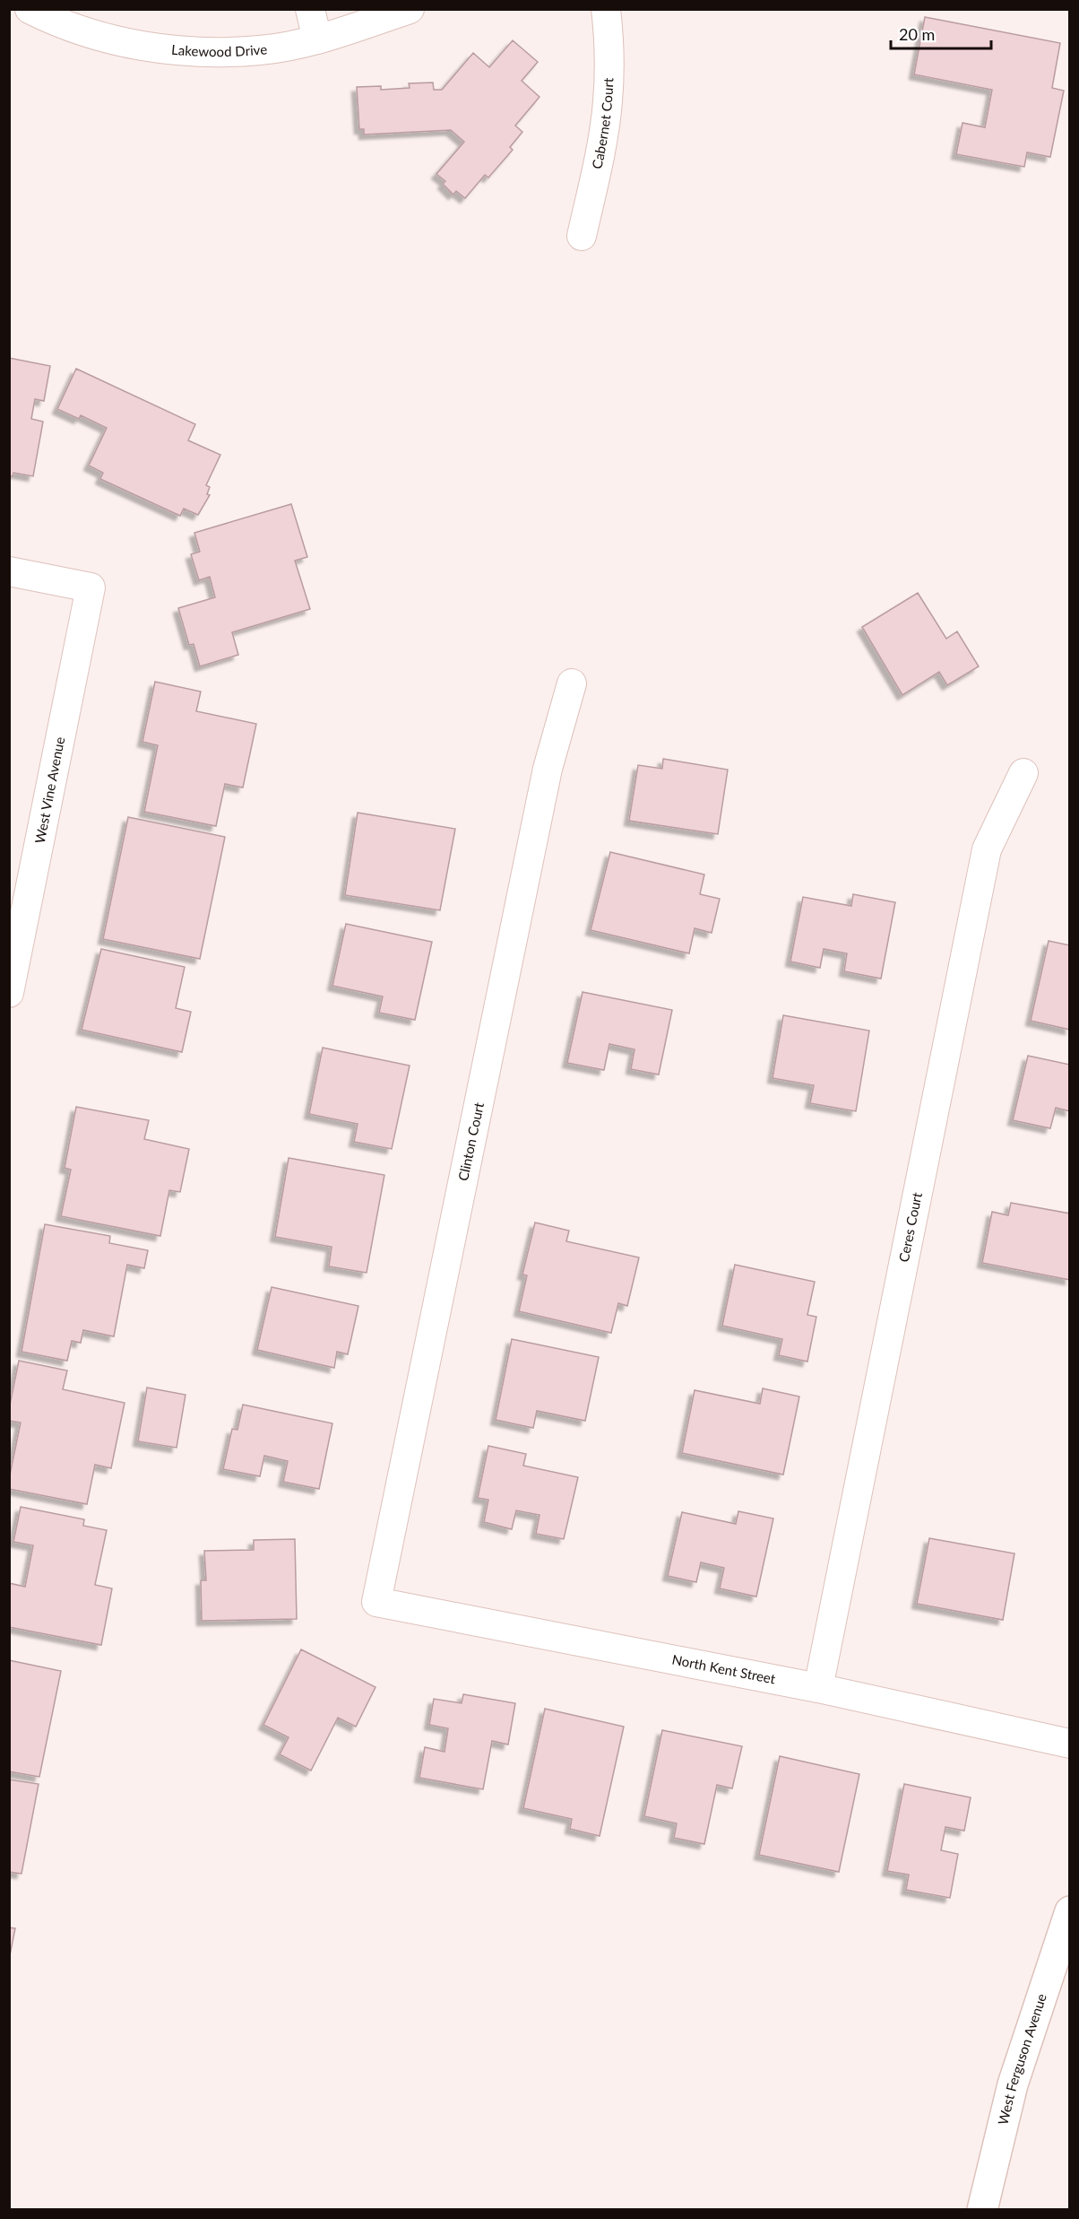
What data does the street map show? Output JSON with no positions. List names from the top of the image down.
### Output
{
  "streets": {
    "street": [
      "Lakewood Drive",
      "Cabernet Court",
      "West Vine Avenue",
      "Clinton Court",
      "Ceres Court",
      "North Kent Street",
      "West Ferguson Avenue"
    ]
  },
  "crossings": [
    ["Clinton Court", "North Kent Street"],
    ["Ceres Court", "North Kent Street"]
  ],
  "scale_bar": "20 m"
}
